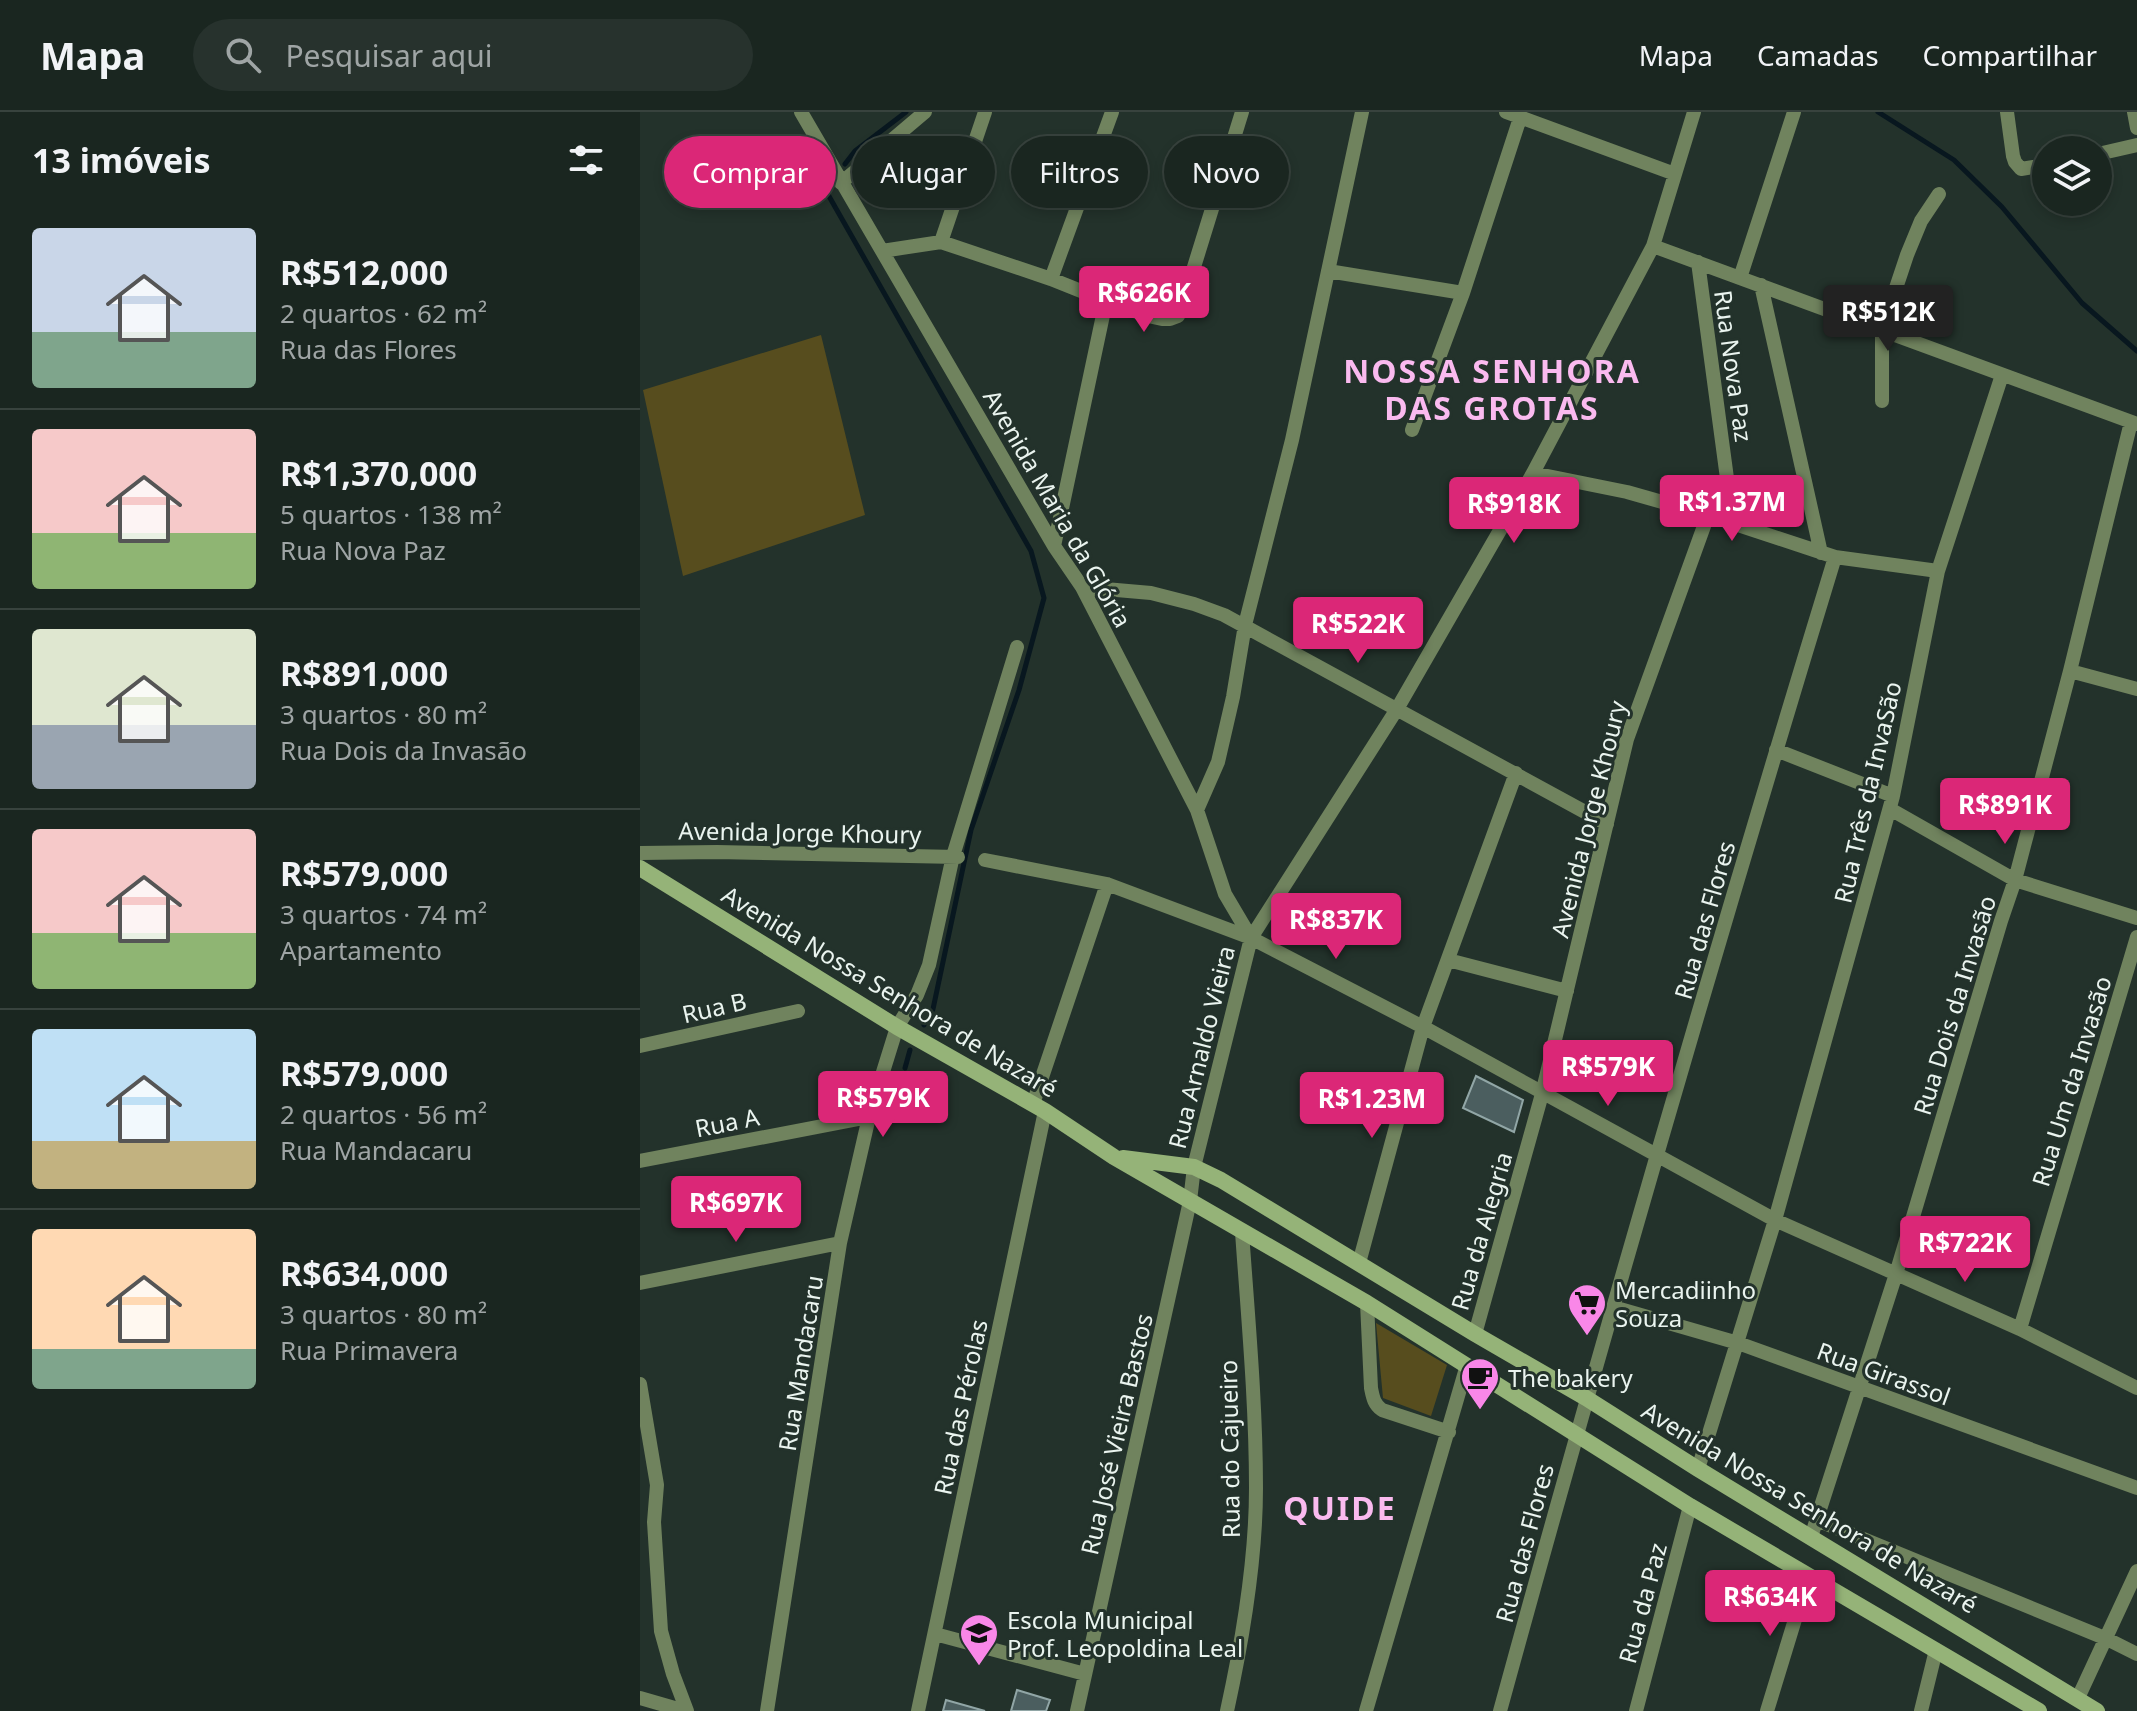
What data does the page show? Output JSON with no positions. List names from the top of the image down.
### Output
{
  "streets": {
    "street": [
      "Rua Nova Paz",
      "Avenida Maria da Glória",
      "Rua Três da InvaSão",
      "Avenida Jorge Khoury",
      "Rua das Flores",
      "Avenida Nossa Senhora de Nazaré",
      "Rua Dois da Invasão",
      "Rua B",
      "Rua Arnaldo Vieira",
      "Rua Um da Invasão",
      "Rua A",
      "Rua da Alegria",
      "Rua Mandacaru",
      "Rua Girassol",
      "Rua das Pérolas",
      "Rua José Vieira Bastos",
      "Rua do Cajueiro",
      "Rua da Paz"
    ]
  },
  "crossings": [
    ["Avenida Maria da Glória", "Rua Arnaldo Vieira"],
    ["Avenida Jorge Khoury", "Rua da Alegria"],
    ["Avenida Jorge Khoury", "Rua Mandacaru"],
    ["Rua das Flores", "Avenida Nossa Senhora de Nazaré"],
    ["Rua das Flores", "Rua Girassol"],
    ["Avenida Nossa Senhora de Nazaré", "Rua Dois da Invasão"],
    ["Avenida Nossa Senhora de Nazaré", "Rua Arnaldo Vieira"],
    ["Avenida Nossa Senhora de Nazaré", "Rua da Alegria"],
    ["Avenida Nossa Senhora de Nazaré", "Rua Mandacaru"],
    ["Avenida Nossa Senhora de Nazaré", "Rua das Pérolas"],
    ["Avenida Nossa Senhora de Nazaré", "Rua José Vieira Bastos"],
    ["Avenida Nossa Senhora de Nazaré", "Rua do Cajueiro"],
    ["Avenida Nossa Senhora de Nazaré", "Rua da Paz"],
    ["Rua Dois da Invasão", "Rua Girassol"],
    ["Rua Arnaldo Vieira", "Rua José Vieira Bastos"],
    ["Rua A", "Rua Mandacaru"]
  ],
  "districts": ["NOSSA SENHORA DAS GROTAS", "QUIDE"],
  "places": {
    "supermarket": ["Mercadiinho Souza"],
    "cafe": ["The bakery"],
    "school or university": ["Escola Municipal Prof. Leopoldina Leal"]
  },
  "page": {
    "header": "Mapa",
    "search": "Pesquisar aqui",
    "nav": ["Mapa", "Camadas", "Compartilhar"],
    "heading": "13 imóveis",
    "chip": [
      "Comprar",
      "Alugar",
      "Filtros",
      "Novo"
    ],
    "list": [
      {
        "name": "R$512,000",
        "note": "2 quartos · 62 m² · Rua das Flores"
      },
      {
        "name": "R$1,370,000",
        "note": "5 quartos · 138 m² · Rua Nova Paz"
      },
      {
        "name": "R$891,000",
        "note": "3 quartos · 80 m² · Rua Dois da Invasão"
      },
      {
        "name": "R$579,000",
        "note": "3 quartos · 74 m² · Apartamento"
      },
      {
        "name": "R$579,000",
        "note": "2 quartos · 56 m² · Rua Mandacaru"
      },
      {
        "name": "R$634,000",
        "note": "3 quartos · 80 m² · Rua Primavera"
      }
    ],
    "price": [
      "R$626K",
      "R$512K",
      "R$1.37M",
      "R$918K",
      "R$522K",
      "R$891K",
      "R$837K",
      "R$579K",
      "R$579K",
      "R$1.23M",
      "R$697K",
      "R$722K",
      "R$634K"
    ]
  }
}
